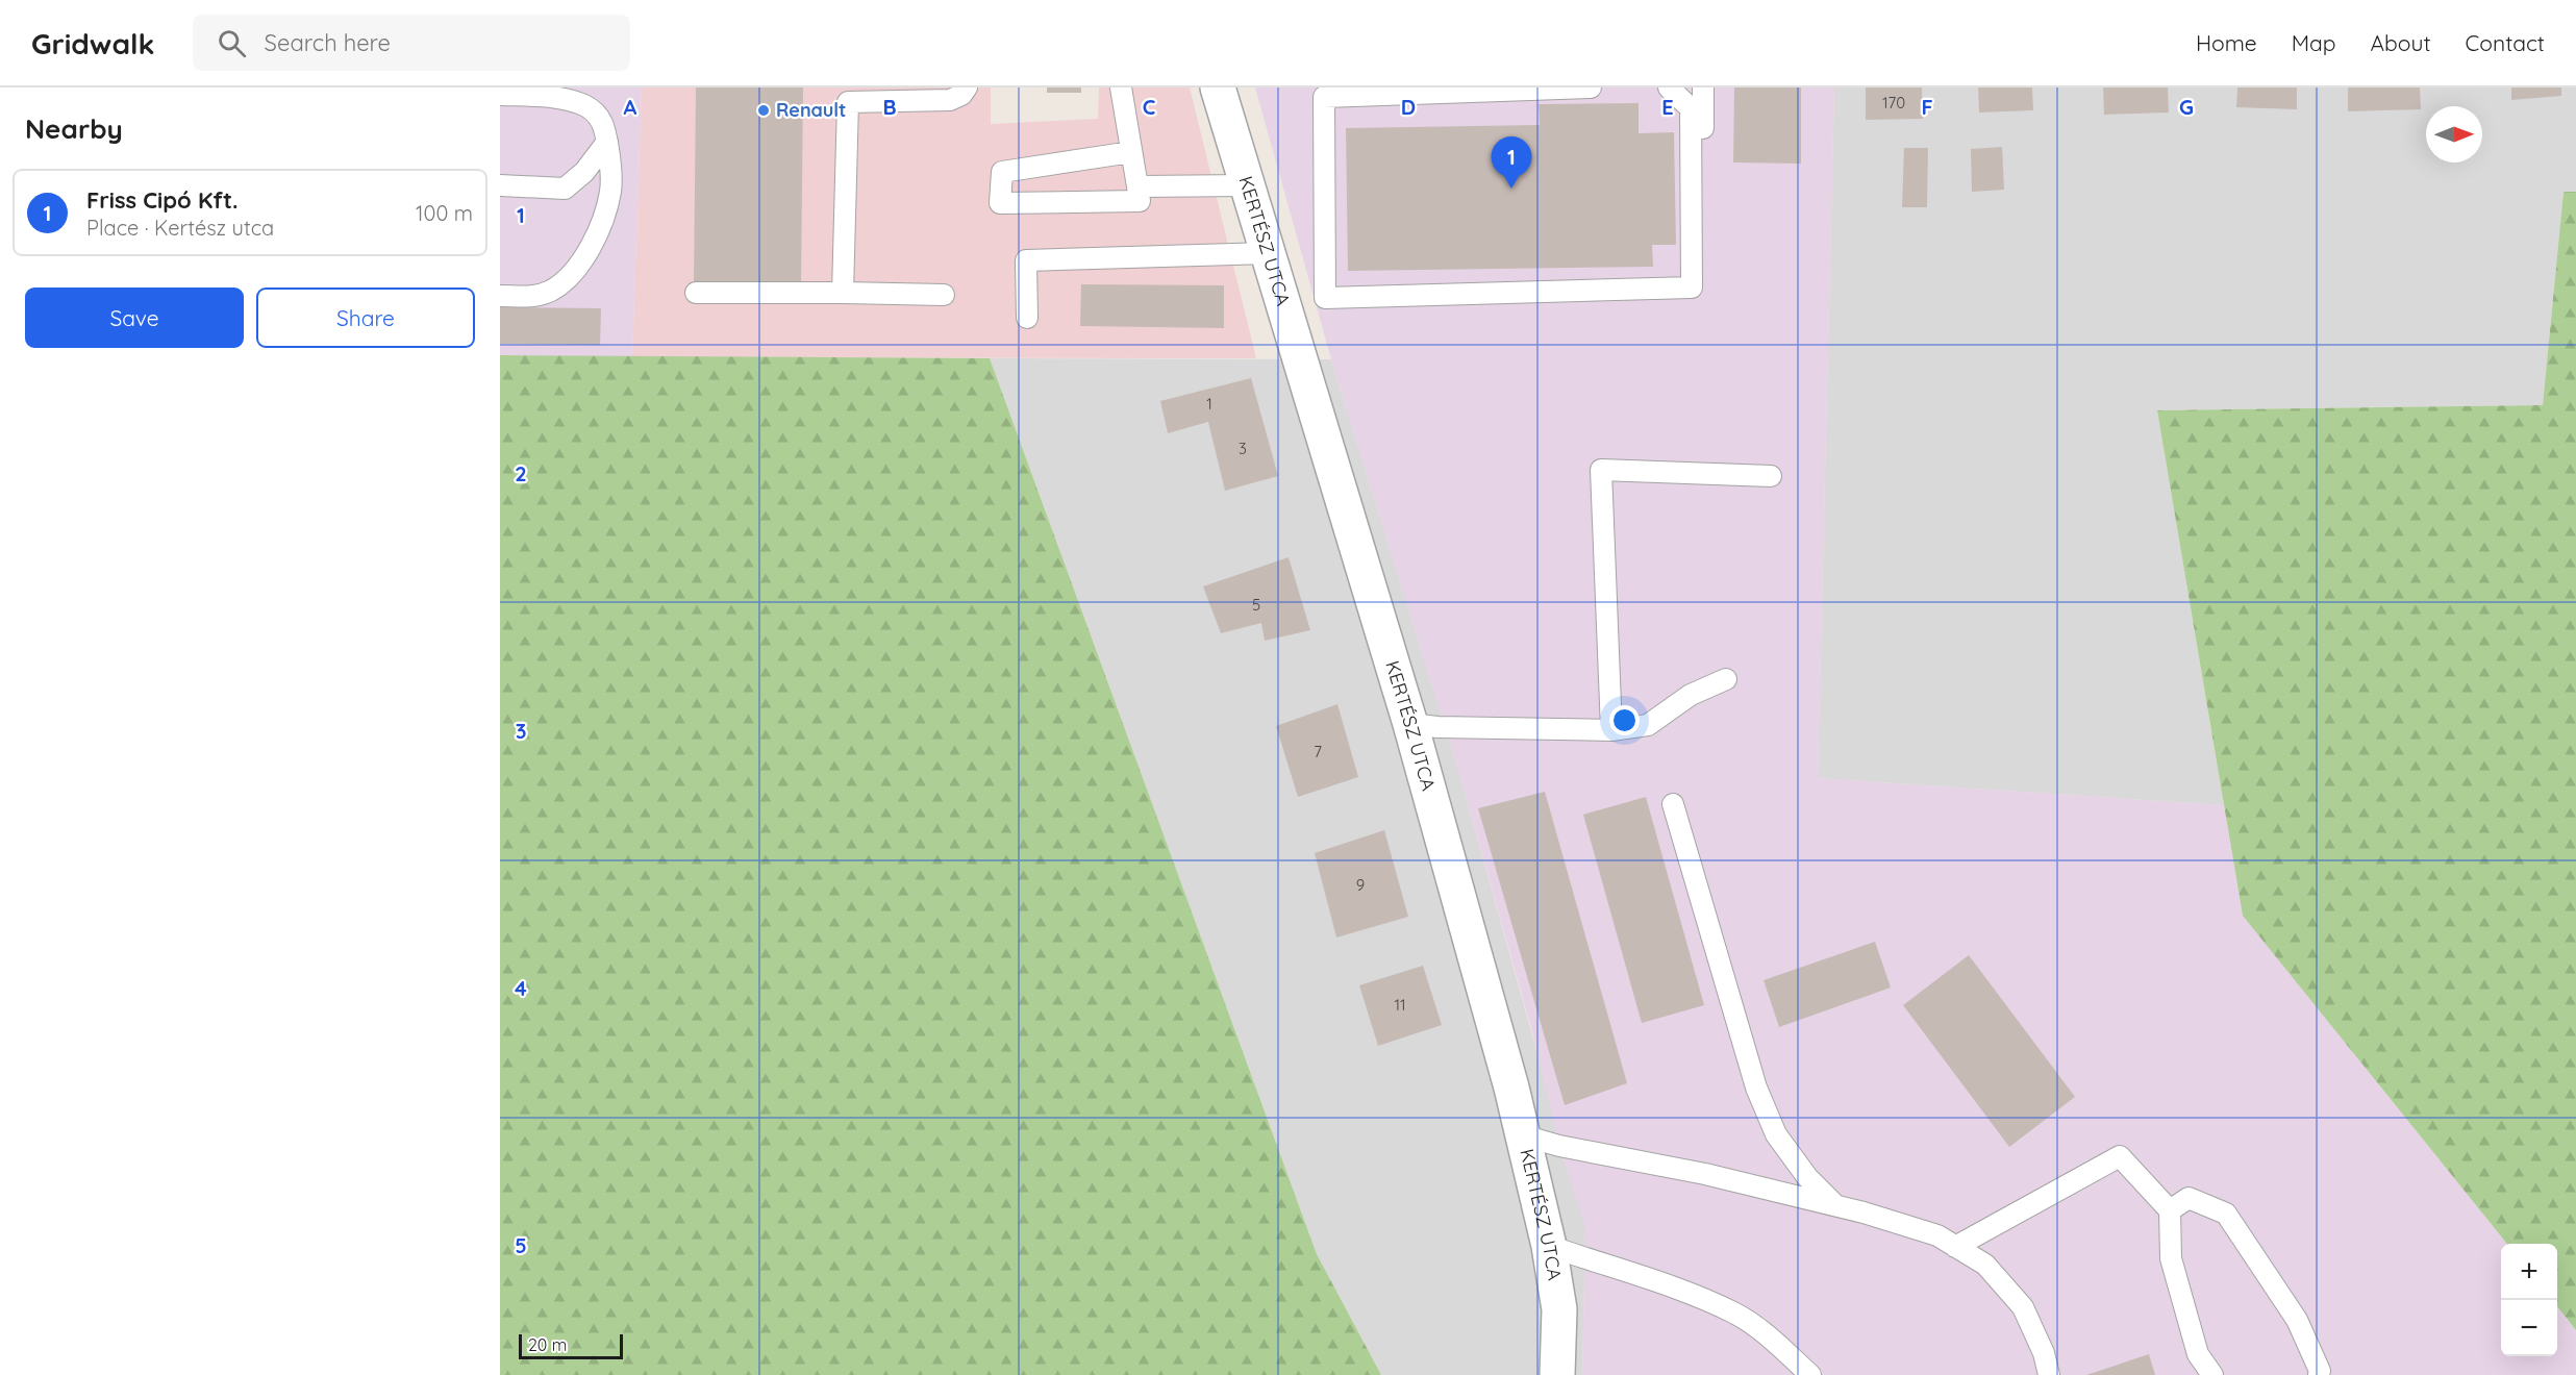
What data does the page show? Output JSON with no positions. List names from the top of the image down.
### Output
{
  "streets": {
    "street": ["KERTÉSZ UTCA"]
  },
  "places": ["Renault"],
  "house_numbers": [
    "170",
    "1",
    "3",
    "5",
    "7",
    "9",
    "11"
  ],
  "scale_bar": "20 m",
  "north": "right",
  "page": {
    "header": "Gridwalk",
    "search": "Search here",
    "nav": [
      "Home",
      "Map",
      "About",
      "Contact"
    ],
    "heading": "Nearby",
    "pins": "1",
    "list": [
      {
        "mark": "1",
        "name": "Friss Cipó Kft.",
        "note": "Place · Kertész utca",
        "value": "100 m"
      }
    ],
    "buttons": ["Save", "Share"],
    "map_buttons": ["+", "−"],
    "scale": "20 m"
  },
  "grid": {
    "columns": [
      "A",
      "B",
      "C",
      "D",
      "E",
      "F",
      "G"
    ],
    "rows": [
      "1",
      "2",
      "3",
      "4",
      "5"
    ]
  }
}
